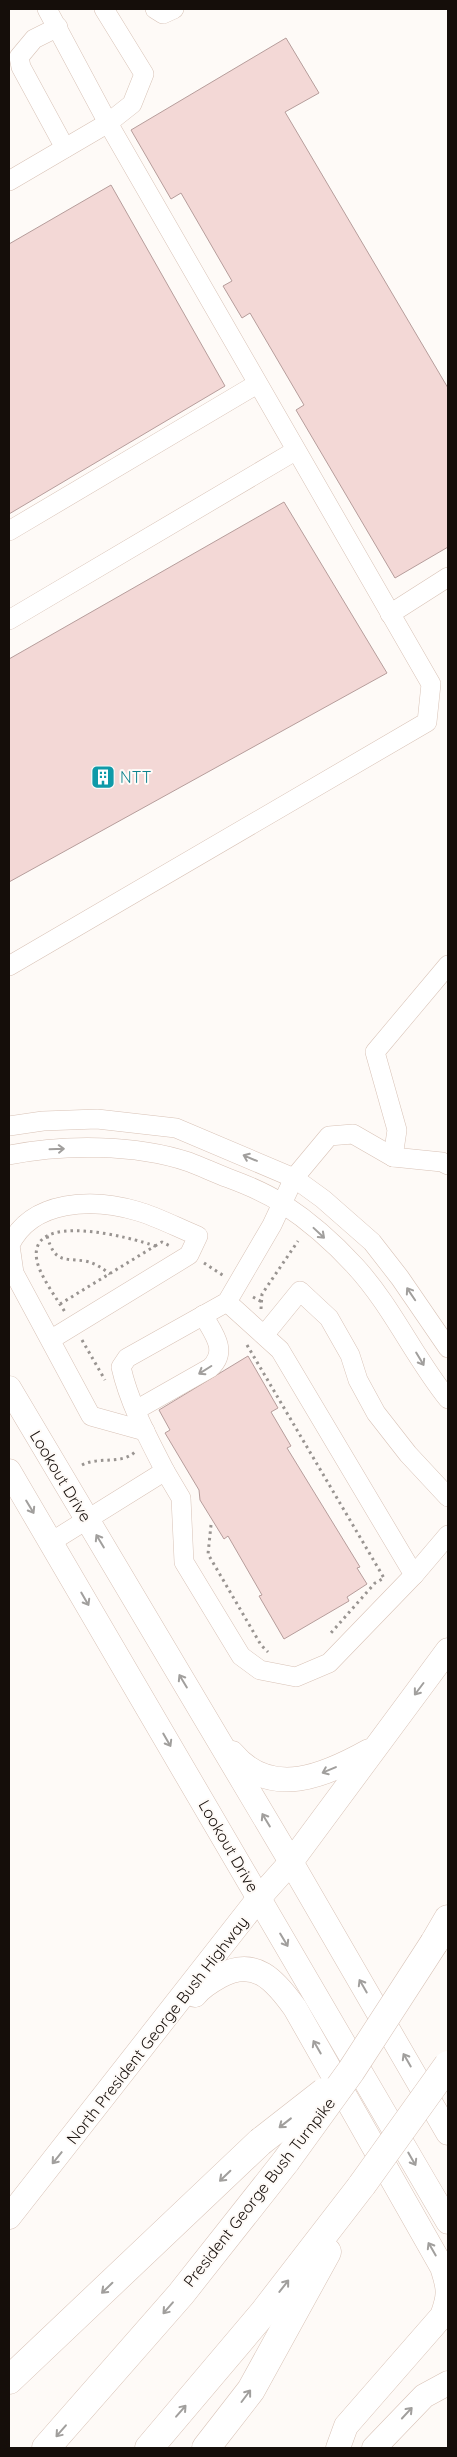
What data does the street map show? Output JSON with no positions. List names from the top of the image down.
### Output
{
  "streets": {
    "highway": ["President George Bush Turnpike"],
    "main road": ["Lookout Drive", "North President George Bush Highway"]
  },
  "crossings": [
    ["Lookout Drive", "North President George Bush Highway"]
  ],
  "one_way": ["North President George Bush Highway"],
  "places": {
    "building": ["NTT"]
  }
}
